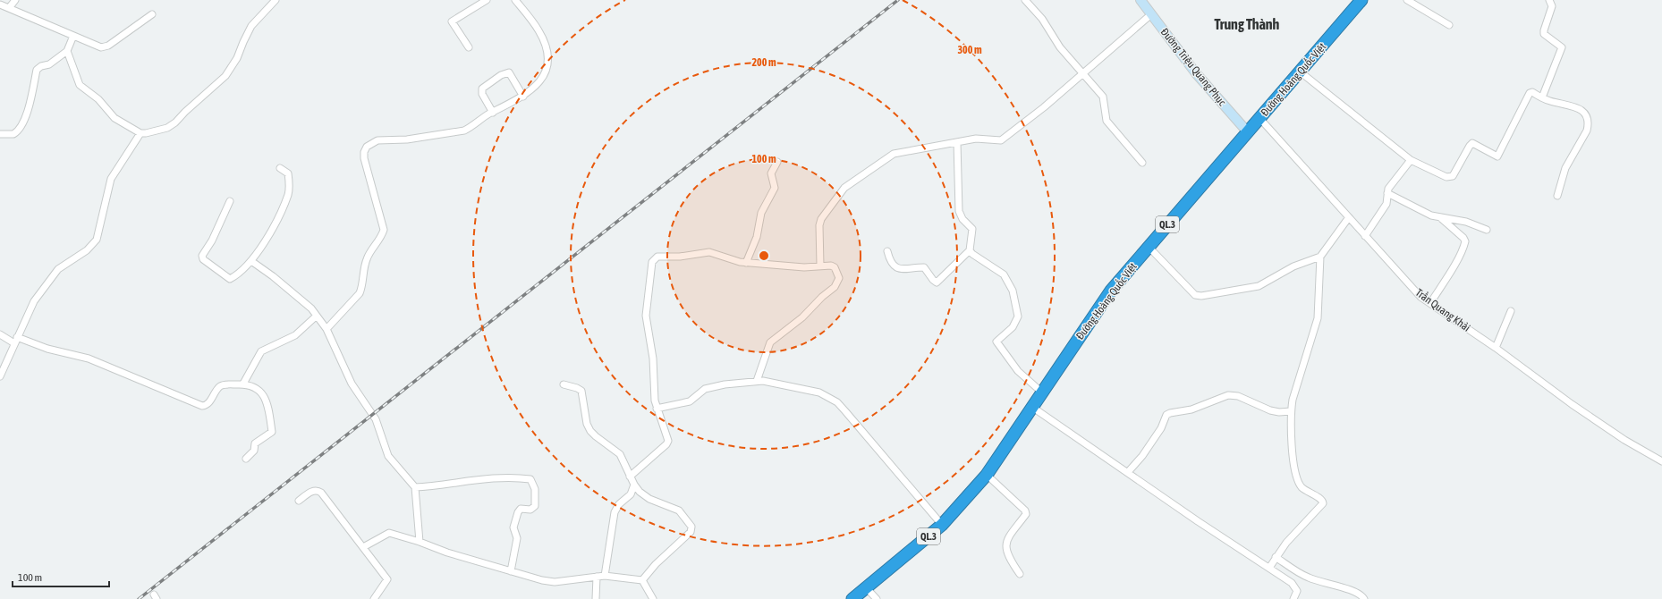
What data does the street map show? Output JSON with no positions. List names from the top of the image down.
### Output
{
  "streets": {
    "highway": ["Đường Hoàng Quốc Việt", "QL.3"],
    "main road": ["Đường Triệu Quang Phục"],
    "street": ["Trần Quang Khải"]
  },
  "crossings": [
    ["Đường Triệu Quang Phục", "Đường Hoàng Quốc Việt"],
    ["Đường Hoàng Quốc Việt", "Trần Quang Khải"]
  ],
  "districts": ["Trung Thành"],
  "scale_bar": "100 m",
  "rings": ["300 m", "200 m", "100 m"]
}
